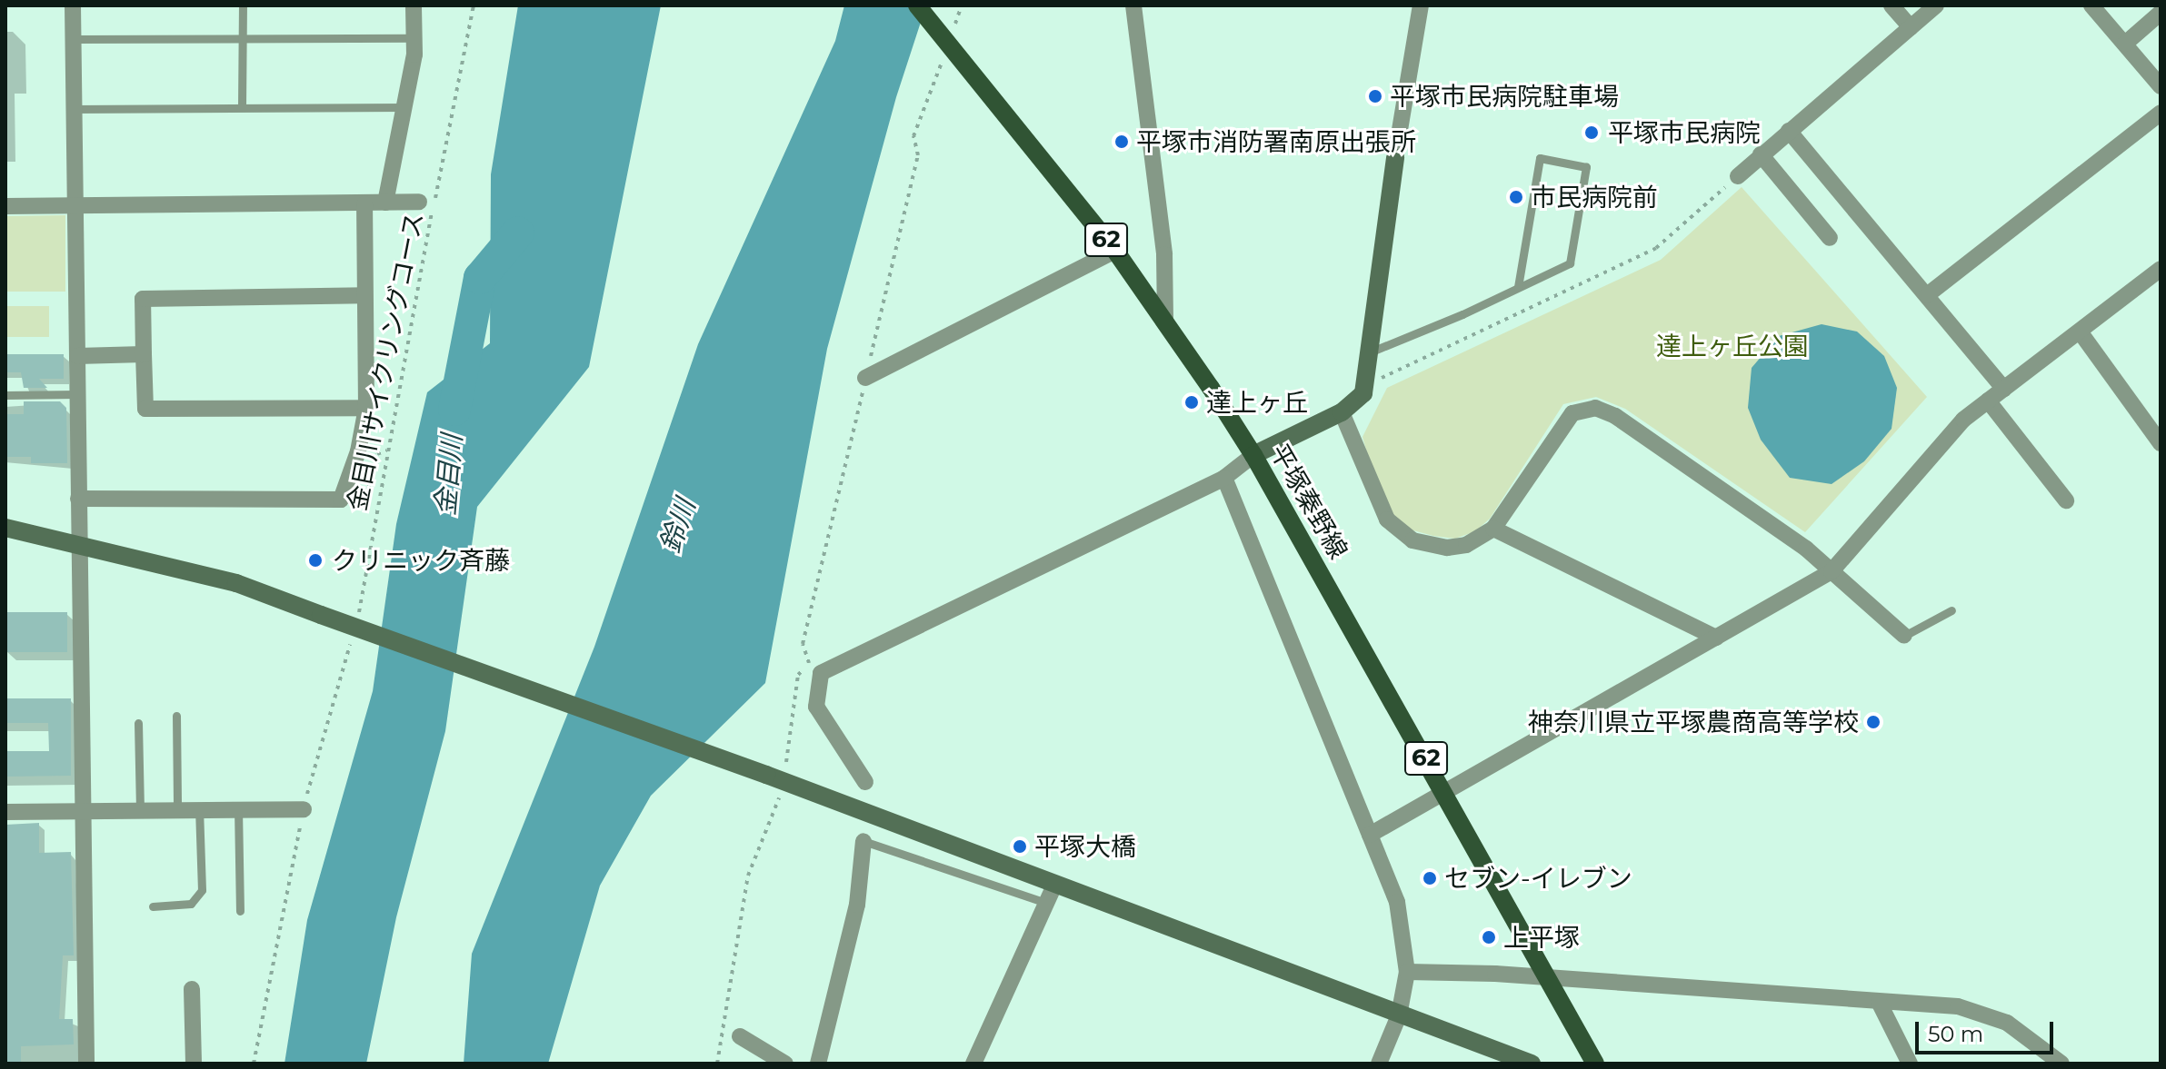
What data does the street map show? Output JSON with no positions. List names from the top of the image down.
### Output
{
  "streets": {
    "main road": ["62", "平塚秦野線"],
    "path": ["金目川サイクリングコース"]
  },
  "water": ["金目川", "鈴川"],
  "parks": ["達上ヶ丘公園"],
  "places": [
    "平塚市民病院駐車場",
    "平塚市民病院",
    "平塚市消防署南原出張所",
    "市民病院前",
    "達上ヶ丘",
    "クリニック斉藤",
    "神奈川県立平塚農商高等学校",
    "平塚大橋",
    "セブン-イレブン",
    "上平塚"
  ],
  "scale_bar": "50 m"
}
